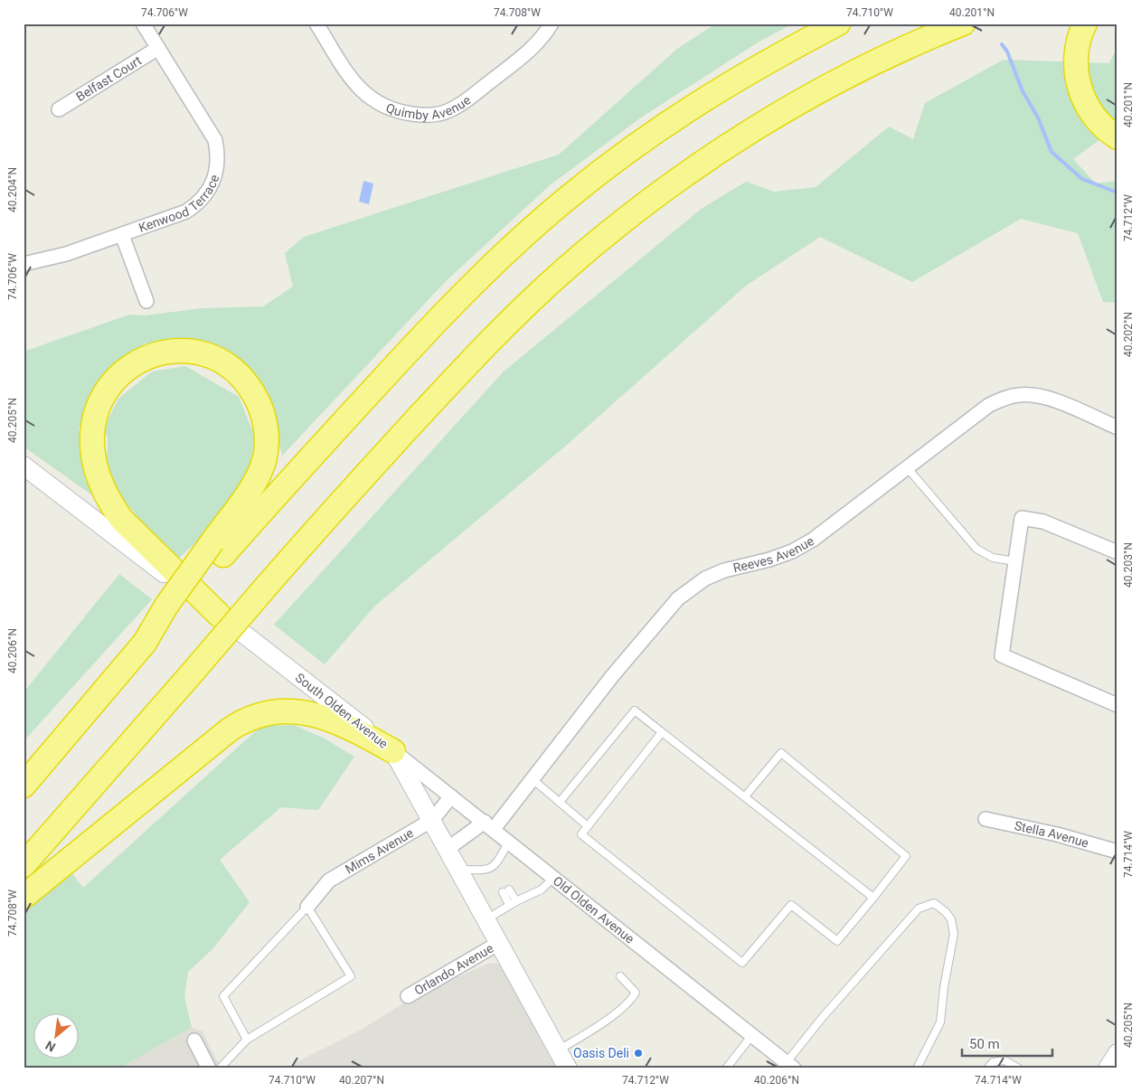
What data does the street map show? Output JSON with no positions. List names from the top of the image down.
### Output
{
  "streets": {
    "main road": ["South Olden Avenue"],
    "street": [
      "Belfast Court",
      "Quimby Avenue",
      "Kenwood Terrace",
      "Reeves Avenue",
      "Stella Avenue",
      "Mims Avenue",
      "Old Olden Avenue",
      "Orlando Avenue"
    ]
  },
  "crossings": [
    ["Belfast Court", "Kenwood Terrace"],
    ["Reeves Avenue", "South Olden Avenue"],
    ["Reeves Avenue", "Old Olden Avenue"],
    ["South Olden Avenue", "Mims Avenue"],
    ["South Olden Avenue", "Old Olden Avenue"],
    ["South Olden Avenue", "Orlando Avenue"],
    ["Mims Avenue", "Old Olden Avenue"]
  ],
  "places": ["Oasis Deli"],
  "scale_bar": "50 m",
  "north": "bottom left",
  "coordinates": [
    "74.706°W",
    "74.708°W",
    "74.710°W",
    "40.201°N",
    "40.204°N",
    "74.712°W",
    "40.202°N",
    "40.205°N",
    "40.203°N",
    "40.206°N",
    "74.714°W",
    "40.207°N"
  ]
}
